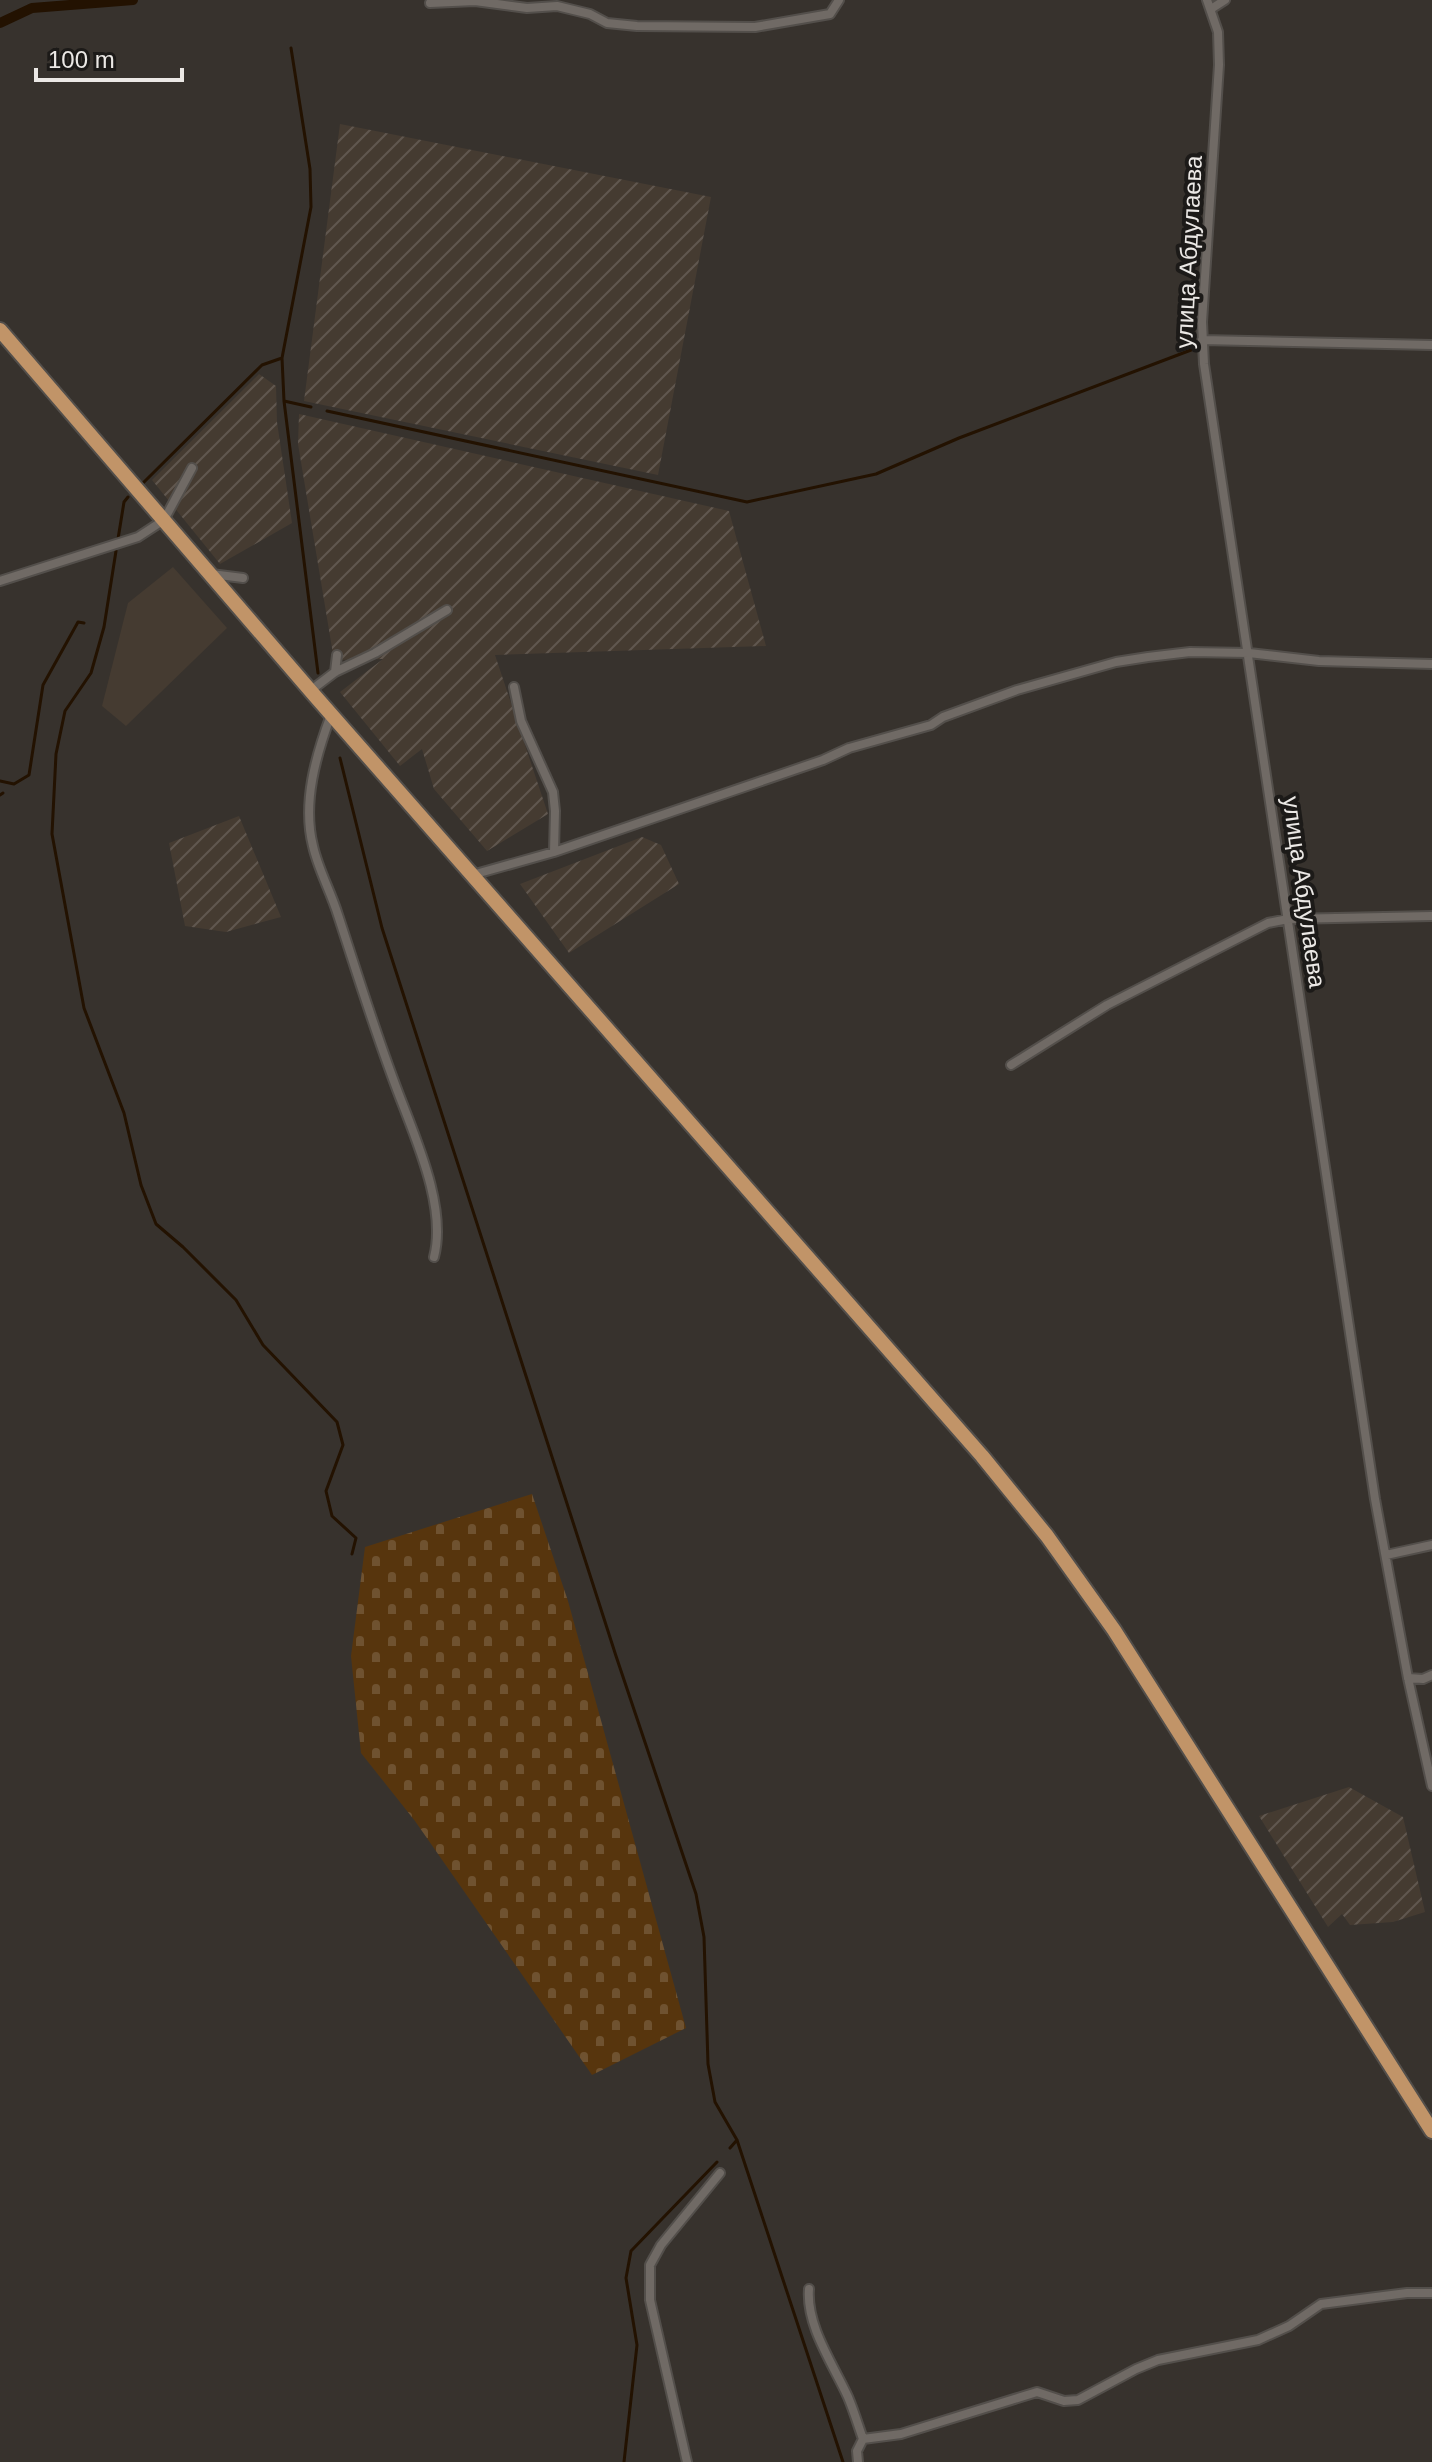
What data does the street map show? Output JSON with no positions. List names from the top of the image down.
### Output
{
  "streets": {
    "street": ["улица Абдулаева"]
  },
  "scale_bar": "100 m"
}
